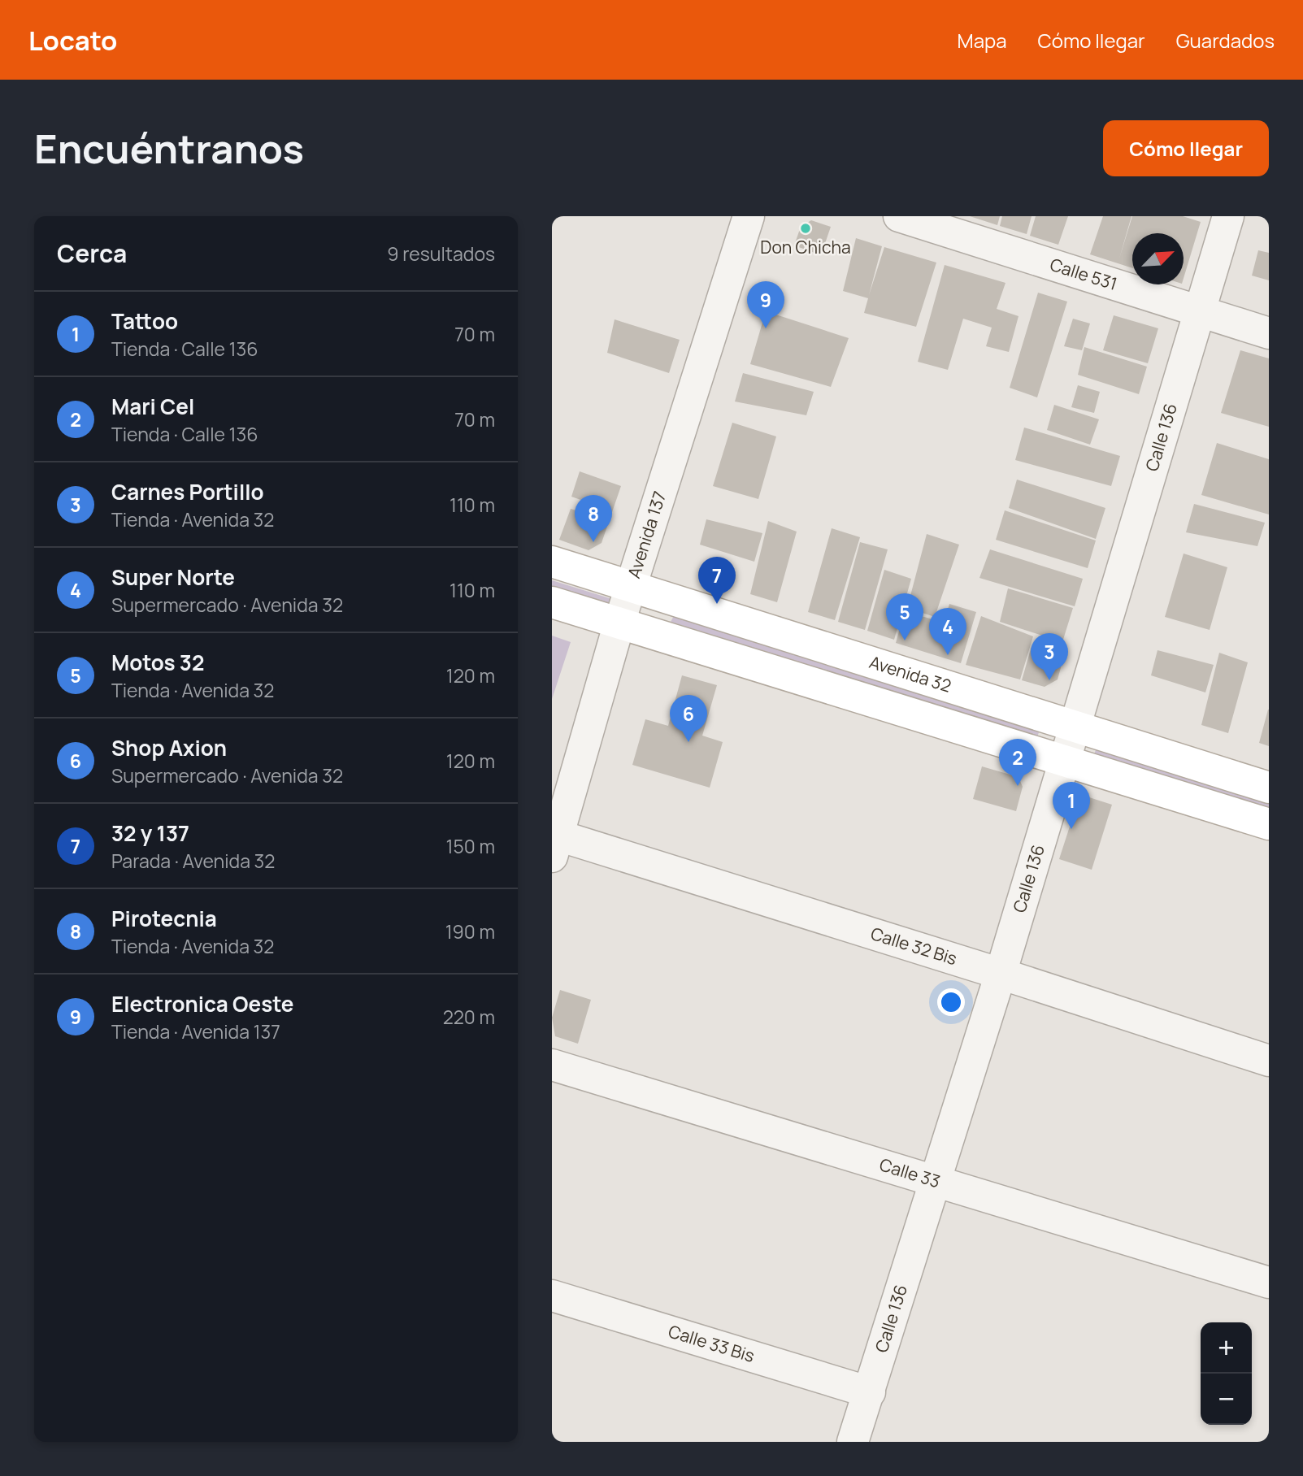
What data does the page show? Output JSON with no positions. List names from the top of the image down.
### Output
{
  "streets": {
    "main road": ["Avenida 32"],
    "street": [
      "Calle 531",
      "Calle 136",
      "Avenida 137",
      "Calle 32 Bis",
      "Calle 33",
      "Calle 33 Bis"
    ]
  },
  "crossings": [
    ["Calle 531", "Calle 136"],
    ["Calle 136", "Avenida 32"],
    ["Calle 136", "Calle 32 Bis"],
    ["Calle 136", "Calle 33"],
    ["Calle 136", "Calle 33 Bis"],
    ["Avenida 137", "Avenida 32"],
    ["Avenida 137", "Calle 32 Bis"]
  ],
  "places": ["Don Chicha"],
  "north": "top right",
  "page": {
    "header": "Locato",
    "nav": ["Mapa", "Cómo llegar", "Guardados"],
    "buttons": "Cómo llegar",
    "title": "Encuéntranos",
    "heading": ["Cerca", "9 resultados"],
    "pins": [
      "9",
      "8",
      "7",
      "5",
      "4",
      "3",
      "6",
      "2",
      "1"
    ],
    "list": [
      {
        "mark": "1",
        "name": "Tattoo",
        "note": "Tienda · Calle 136",
        "value": "70 m"
      },
      {
        "mark": "2",
        "name": "Mari Cel",
        "note": "Tienda · Calle 136",
        "value": "70 m"
      },
      {
        "mark": "3",
        "name": "Carnes Portillo",
        "note": "Tienda · Avenida 32",
        "value": "110 m"
      },
      {
        "mark": "4",
        "name": "Super Norte",
        "note": "Supermercado · Avenida 32",
        "value": "110 m"
      },
      {
        "mark": "5",
        "name": "Motos 32",
        "note": "Tienda · Avenida 32",
        "value": "120 m"
      },
      {
        "mark": "6",
        "name": "Shop Axion",
        "note": "Supermercado · Avenida 32",
        "value": "120 m"
      },
      {
        "mark": "7",
        "name": "32 y 137",
        "note": "Parada · Avenida 32",
        "value": "150 m"
      },
      {
        "mark": "8",
        "name": "Pirotecnia",
        "note": "Tienda · Avenida 32",
        "value": "190 m"
      },
      {
        "mark": "9",
        "name": "Electronica Oeste",
        "note": "Tienda · Avenida 137",
        "value": "220 m"
      }
    ],
    "map_buttons": ["+", "−"]
  }
}
